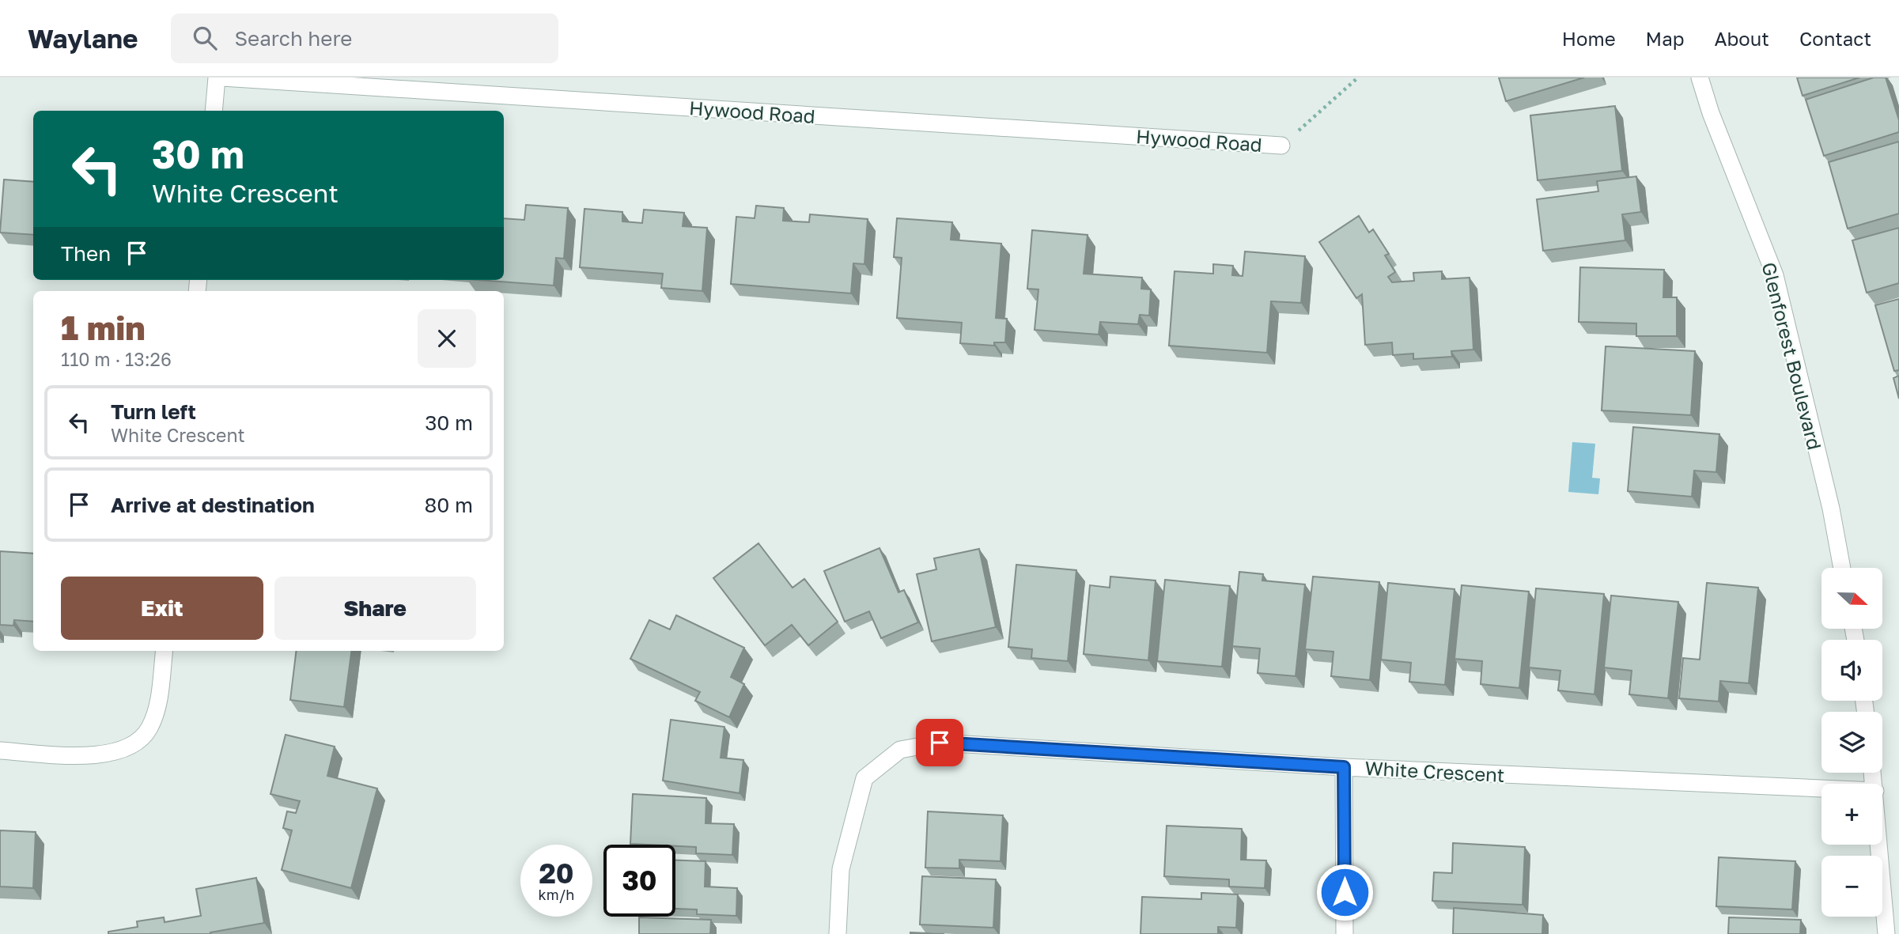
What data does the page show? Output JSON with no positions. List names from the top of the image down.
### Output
{
  "streets": {
    "street": ["Hywood Road", "Glenforest Boulevard", "White Crescent"]
  },
  "north": "right",
  "page": {
    "header": "Waylane",
    "search": "Search here",
    "nav": [
      "Home",
      "Map",
      "About",
      "Contact"
    ],
    "turn": ["30 m", "White Crescent"],
    "then": "Then",
    "heading": ["1 min", "110 m · 13:26"],
    "list": [
      {
        "name": "Turn left",
        "note": "White Crescent",
        "value": "30 m"
      },
      {
        "name": "Arrive at destination",
        "value": "80 m"
      }
    ],
    "buttons": ["Exit", "Share"],
    "map_buttons": ["+", "−"],
    "speed": "20 km/h",
    "limit": "30"
  }
}
